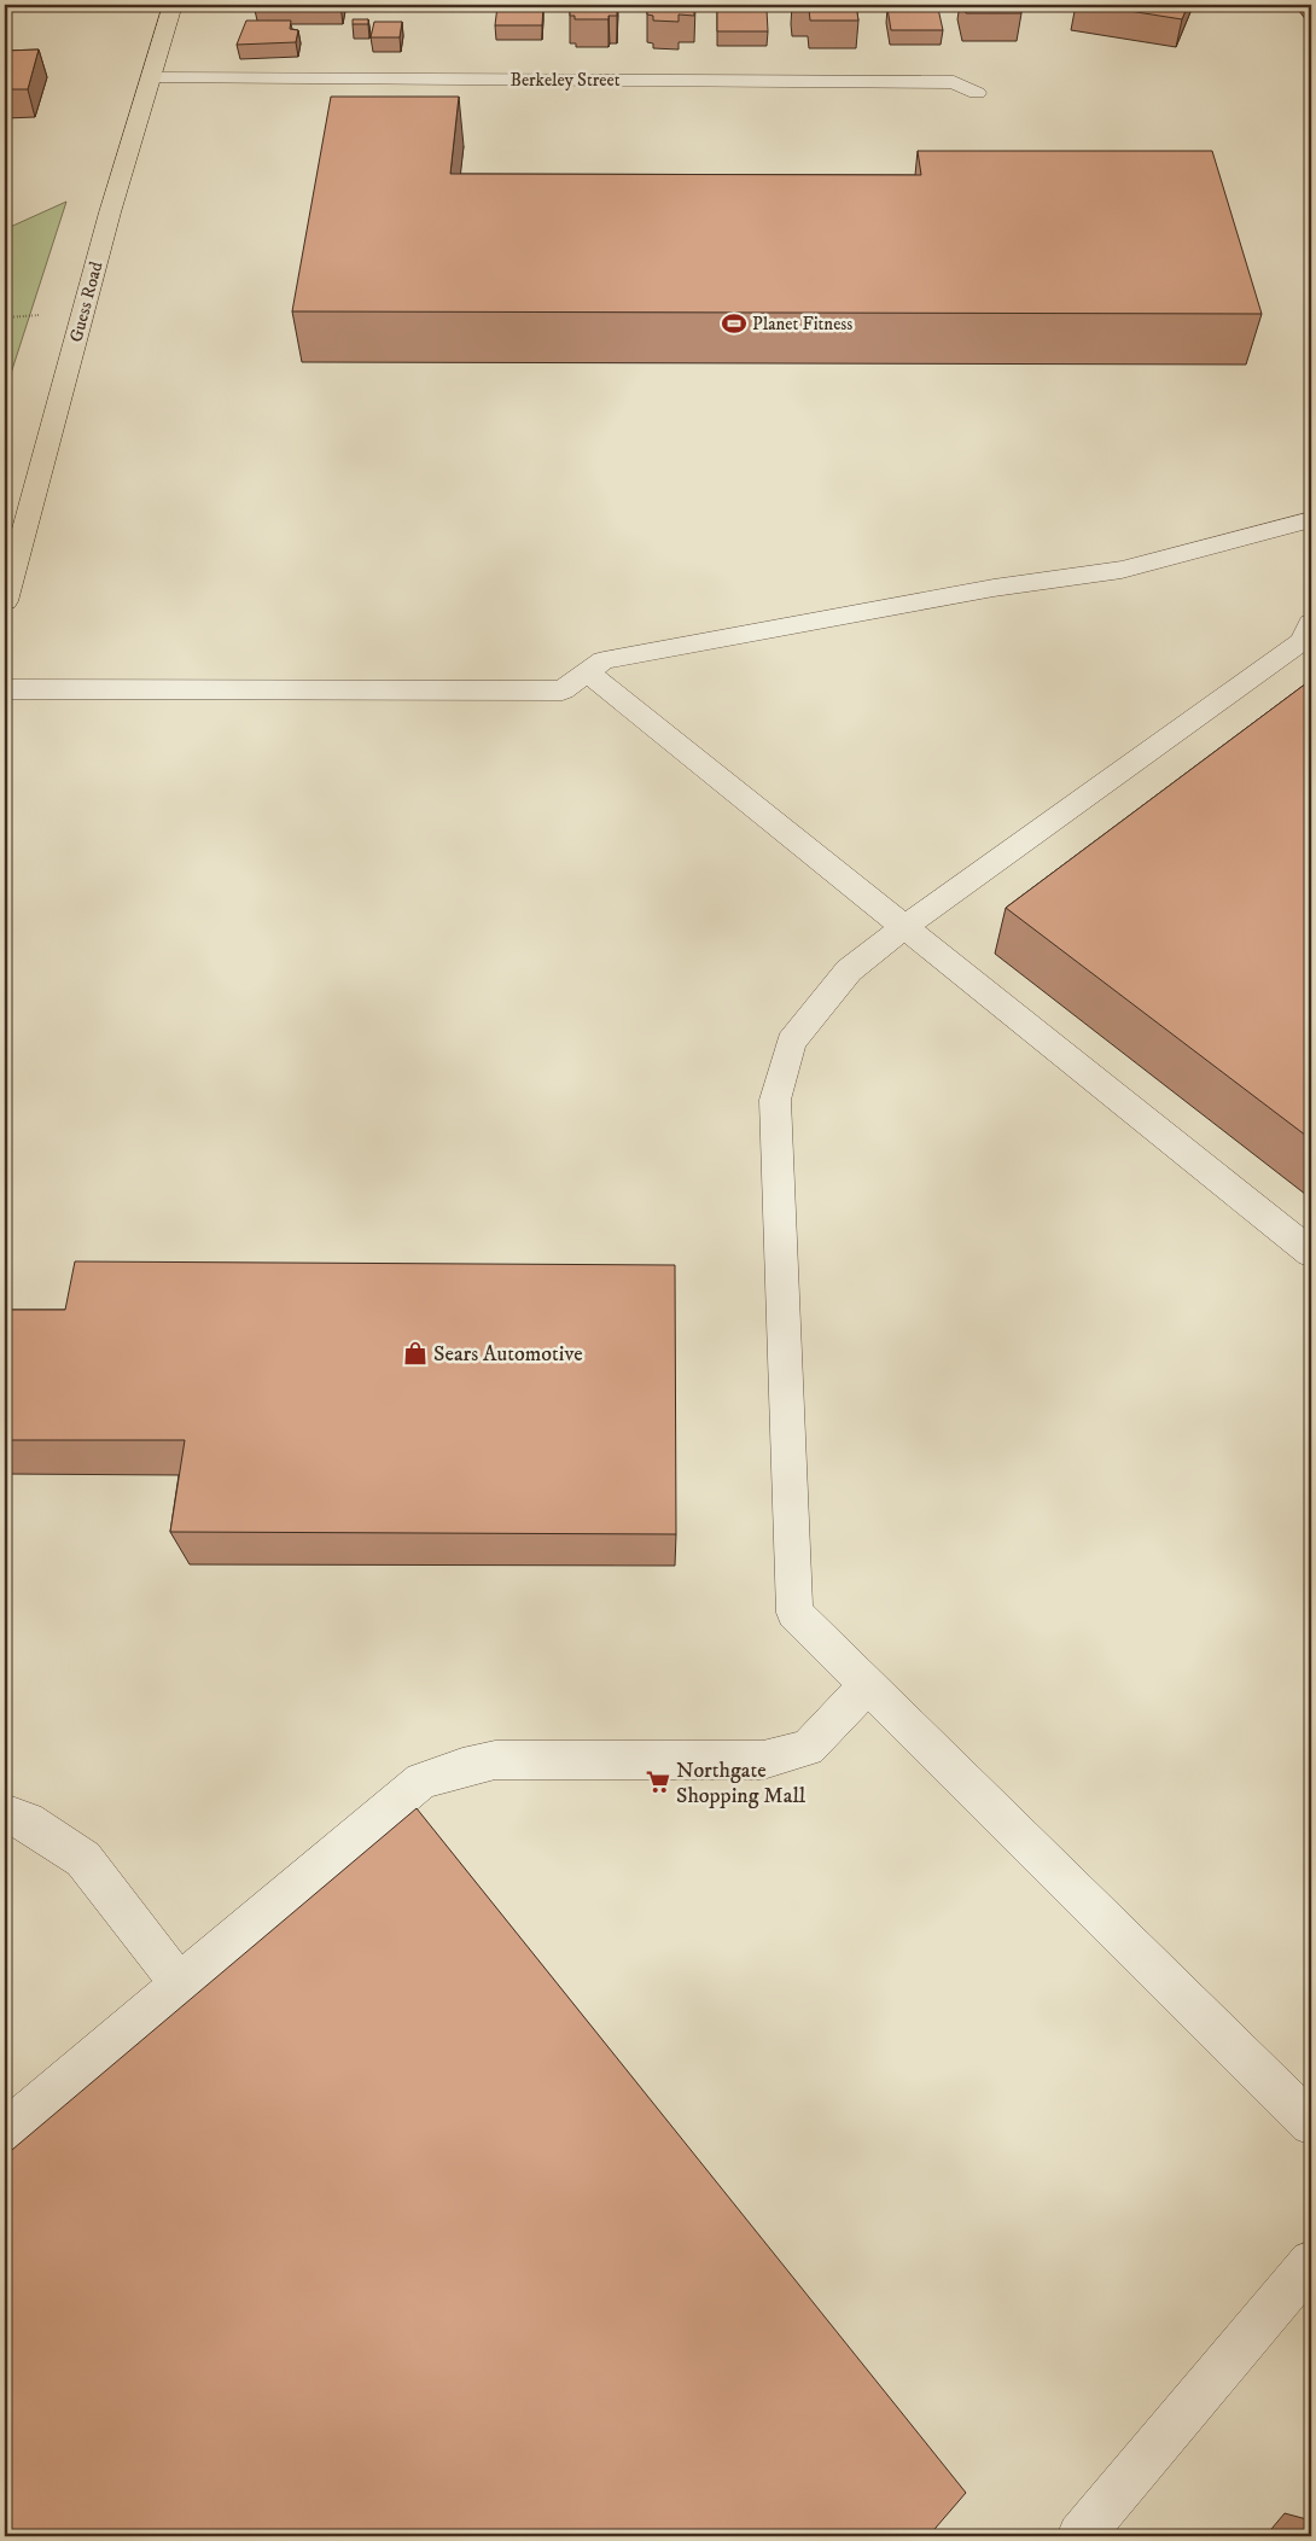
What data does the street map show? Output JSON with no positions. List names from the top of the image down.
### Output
{
  "streets": {
    "main road": ["Guess Road"],
    "street": ["Berkeley Street"]
  },
  "crossings": [
    ["Berkeley Street", "Guess Road"]
  ],
  "places": {
    "sports": ["Planet Fitness"],
    "shop": ["Sears Automotive"],
    "supermarket": ["Northgate Shopping Mall"]
  }
}
